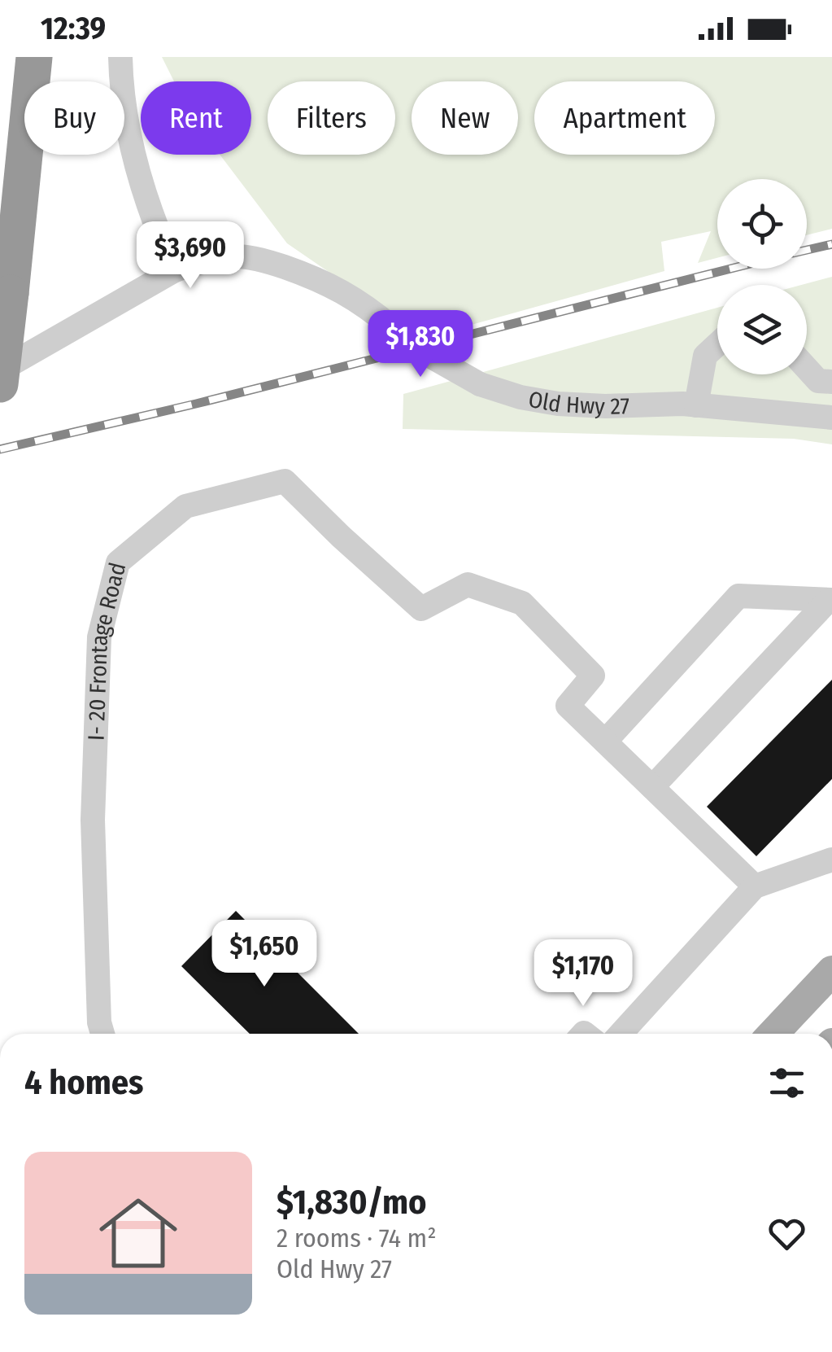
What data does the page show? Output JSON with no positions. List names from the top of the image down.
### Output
{
  "streets": {
    "street": ["Old Hwy 27", "I- 20 Frontage Road"]
  },
  "page": {
    "status": "12:39",
    "chip": [
      "Buy",
      "Rent",
      "Filters",
      "New",
      "Apartment"
    ],
    "price": [
      "$3,690",
      "$1,830",
      "$1,650",
      "$1,170"
    ],
    "heading": "4 homes",
    "list": [
      {
        "name": "$1,830/mo",
        "note": "2 rooms · 74 m² · Old Hwy 27"
      }
    ]
  }
}
